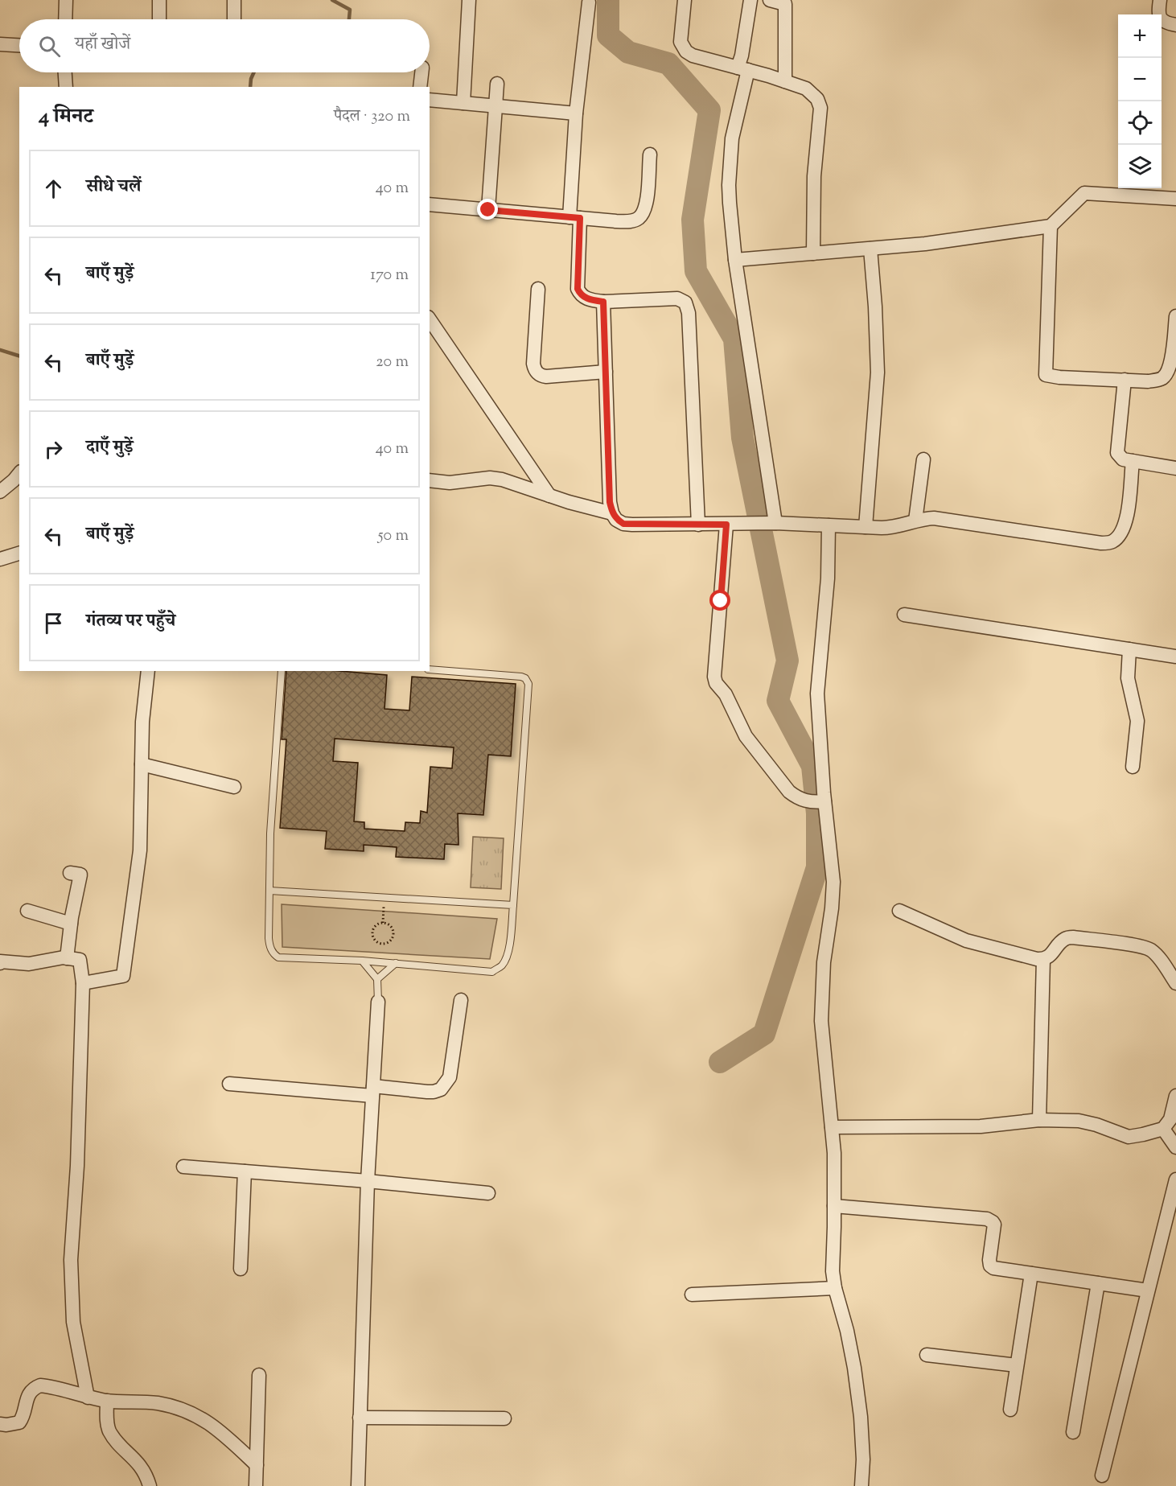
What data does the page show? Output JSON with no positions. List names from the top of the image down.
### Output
{
  "page": {
    "map_buttons": ["+", "−"],
    "search": "यहाँ खोजें",
    "heading": ["4 मिनट", "पैदल · 320 m"],
    "list": [
      ["सीधे चलें", "40 m"],
      ["बाएँ मुड़ें", "170 m"],
      ["बाएँ मुड़ें", "20 m"],
      ["दाएँ मुड़ें", "40 m"],
      ["बाएँ मुड़ें", "50 m"],
      "गंतव्य पर पहुँचे"
    ]
  }
}
